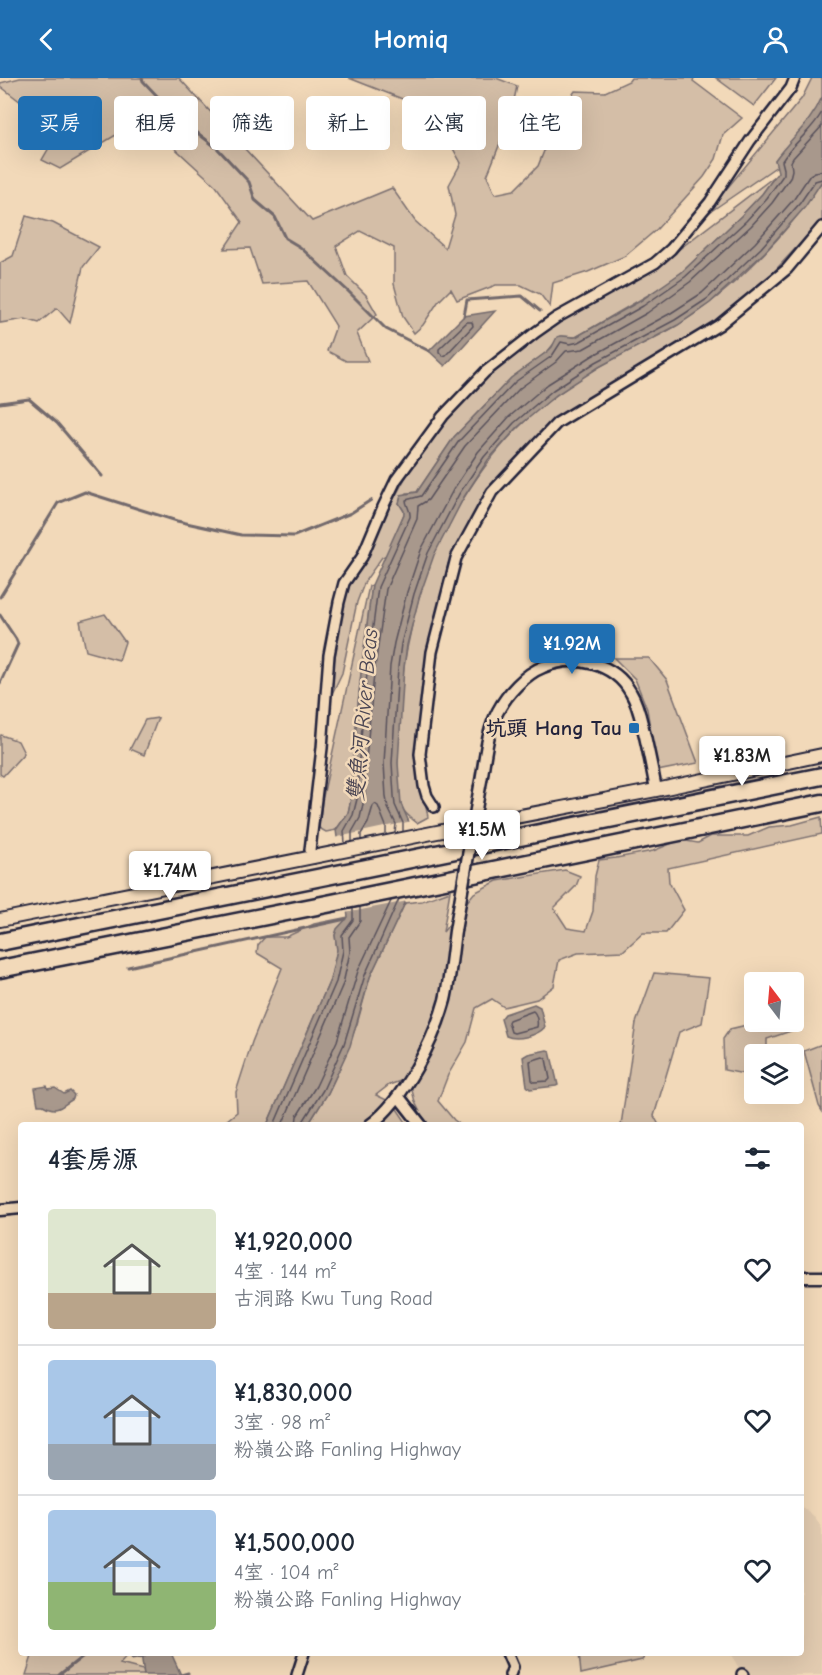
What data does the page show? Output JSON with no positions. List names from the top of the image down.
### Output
{
  "water": ["雙魚河 River Beas"],
  "places": {
    "transit": ["坑頭 Hang Tau"]
  },
  "north": "top",
  "page": {
    "header": "Homiq",
    "chip": [
      "买房",
      "租房",
      "筛选",
      "新上",
      "公寓",
      "住宅"
    ],
    "price": [
      "¥1.92M",
      "¥1.83M",
      "¥1.5M",
      "¥1.74M"
    ],
    "heading": "4套房源",
    "list": [
      {
        "name": "¥1,920,000",
        "note": "4室 · 144 m² · 古洞路 Kwu Tung Road"
      },
      {
        "name": "¥1,830,000",
        "note": "3室 · 98 m² · 粉嶺公路 Fanling Highway"
      },
      {
        "name": "¥1,500,000",
        "note": "4室 · 104 m² · 粉嶺公路 Fanling Highway"
      }
    ]
  }
}
